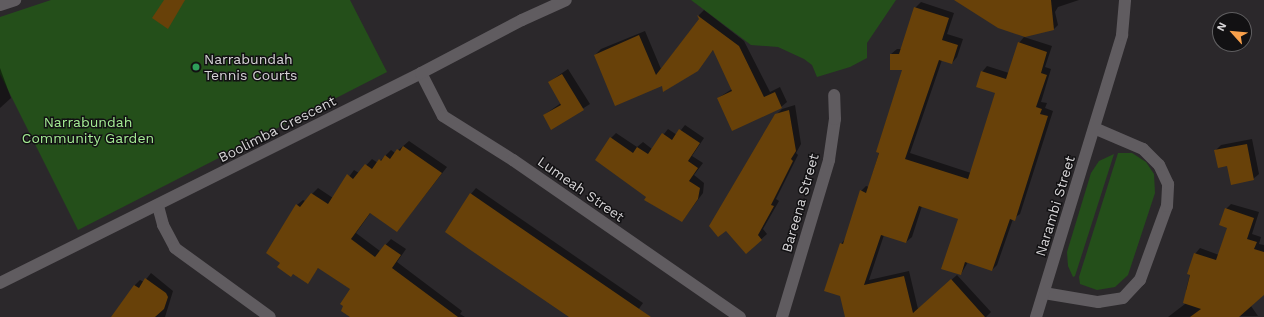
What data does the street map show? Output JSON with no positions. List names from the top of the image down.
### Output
{
  "streets": {
    "street": [
      "Boolimba Crescent",
      "Lumeah Street",
      "Bareena Street",
      "Narambi Street"
    ]
  },
  "crossings": [
    ["Boolimba Crescent", "Lumeah Street"]
  ],
  "parks": ["Narrabundah Community Garden"],
  "places": ["Narrabundah Tennis Courts"],
  "north": "top left"
}
